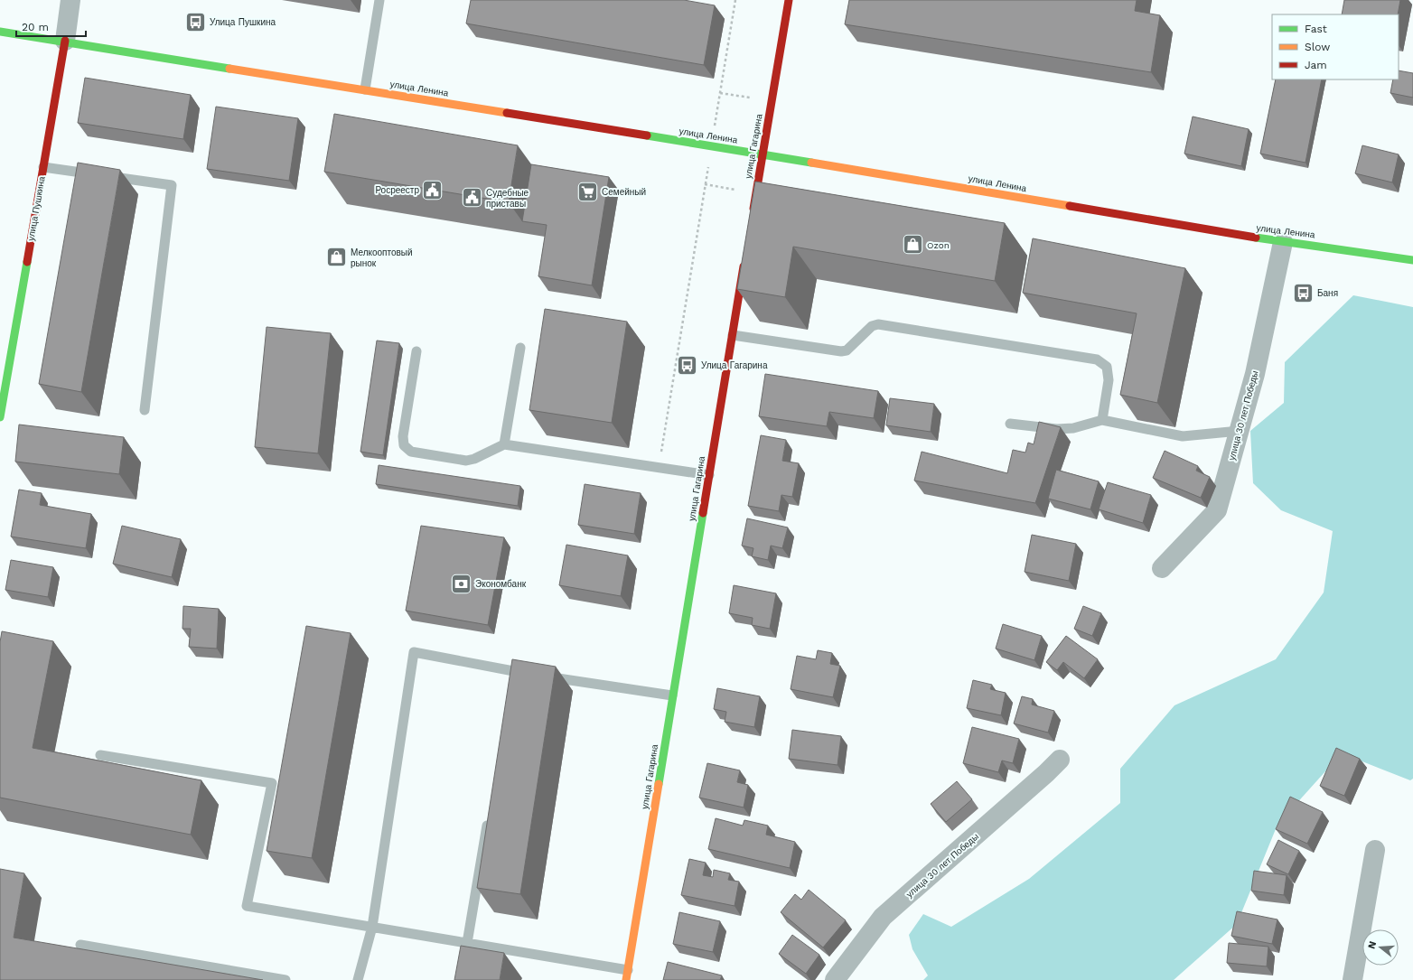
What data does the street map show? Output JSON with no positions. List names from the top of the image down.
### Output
{
  "streets": {
    "street": [
      "улица Ленина",
      "улица Гагарина",
      "улица Пушкина",
      "улица 30 лет Победы"
    ]
  },
  "crossings": [
    ["улица Ленина", "улица Гагарина"],
    ["улица Ленина", "улица Пушкина"],
    ["улица Ленина", "улица 30 лет Победы"]
  ],
  "places": {
    "bus stop": ["Улица Пушкина", "Баня", "Улица Гагарина"],
    "public building": ["Росреестр", "Судебные приставы"],
    "supermarket": ["Семейный"],
    "shop": ["Ozon", "Мелкооптовый рынок"],
    "bank": ["Экономбанк"]
  },
  "legend": ["Fast", "Slow", "Jam"],
  "scale_bar": "20 m",
  "north": "left"
}
